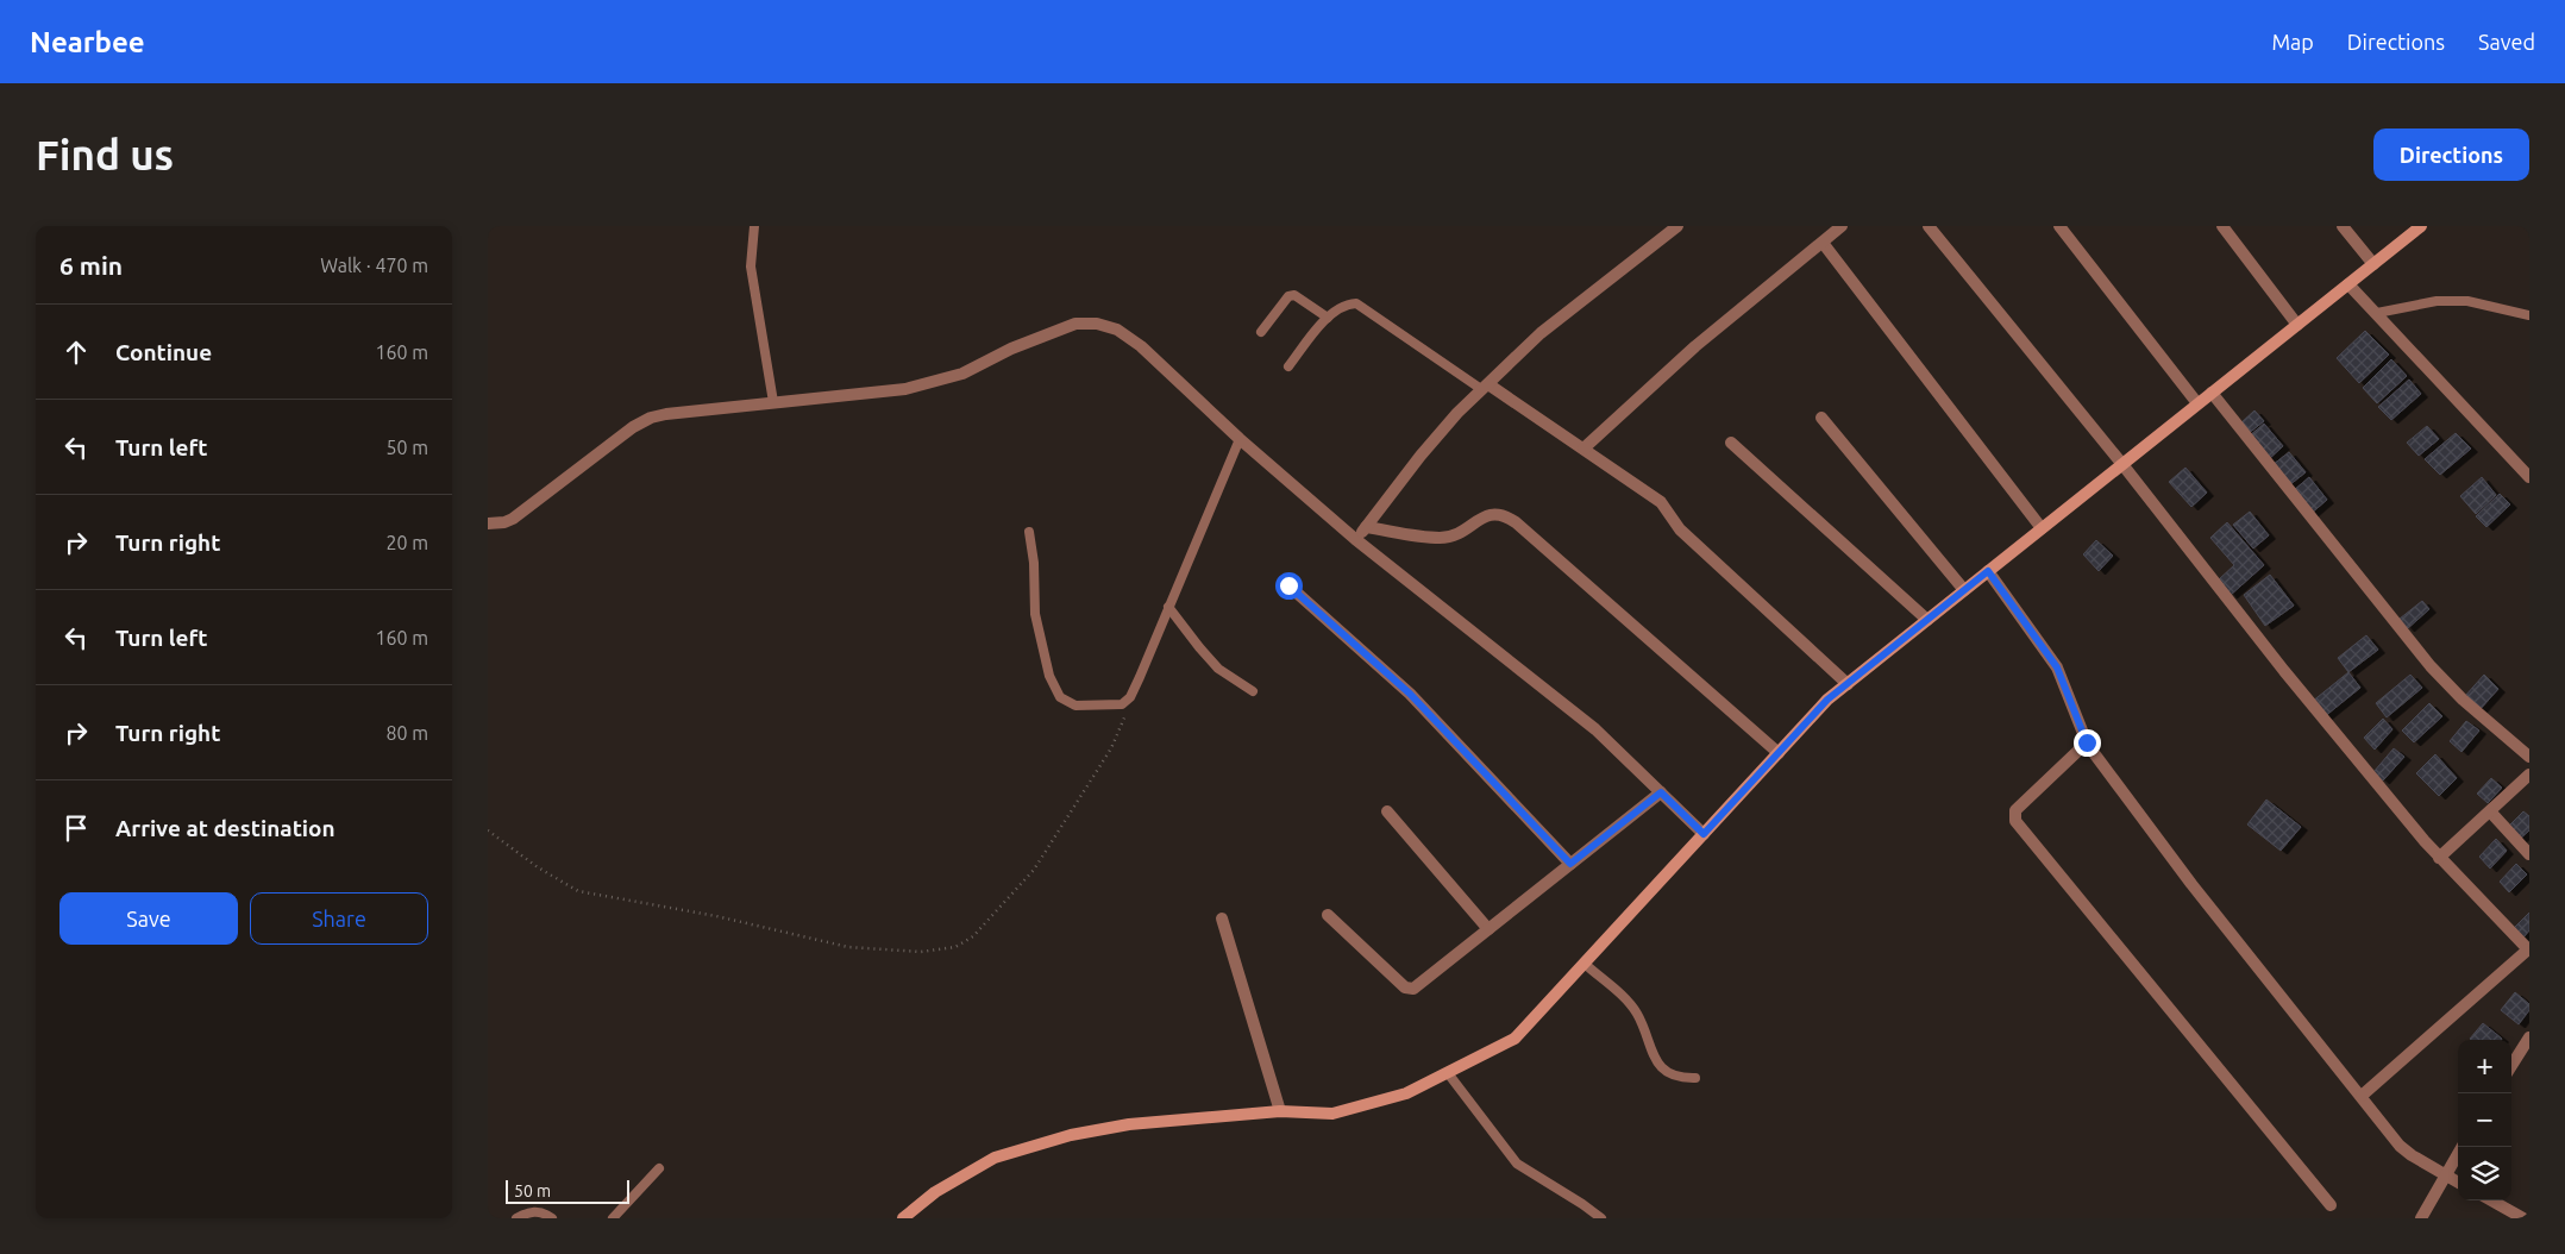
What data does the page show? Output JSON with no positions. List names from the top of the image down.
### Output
{
  "scale_bar": "50 m",
  "page": {
    "header": "Nearbee",
    "nav": ["Map", "Directions", "Saved"],
    "buttons": [
      "Directions",
      ["Save", "Share"]
    ],
    "title": "Find us",
    "heading": ["6 min", "Walk · 470 m"],
    "list": [
      ["Continue", "160 m"],
      ["Turn left", "50 m"],
      ["Turn right", "20 m"],
      ["Turn left", "160 m"],
      ["Turn right", "80 m"],
      "Arrive at destination"
    ],
    "map_buttons": ["+", "−"],
    "scale": "50 m"
  }
}
